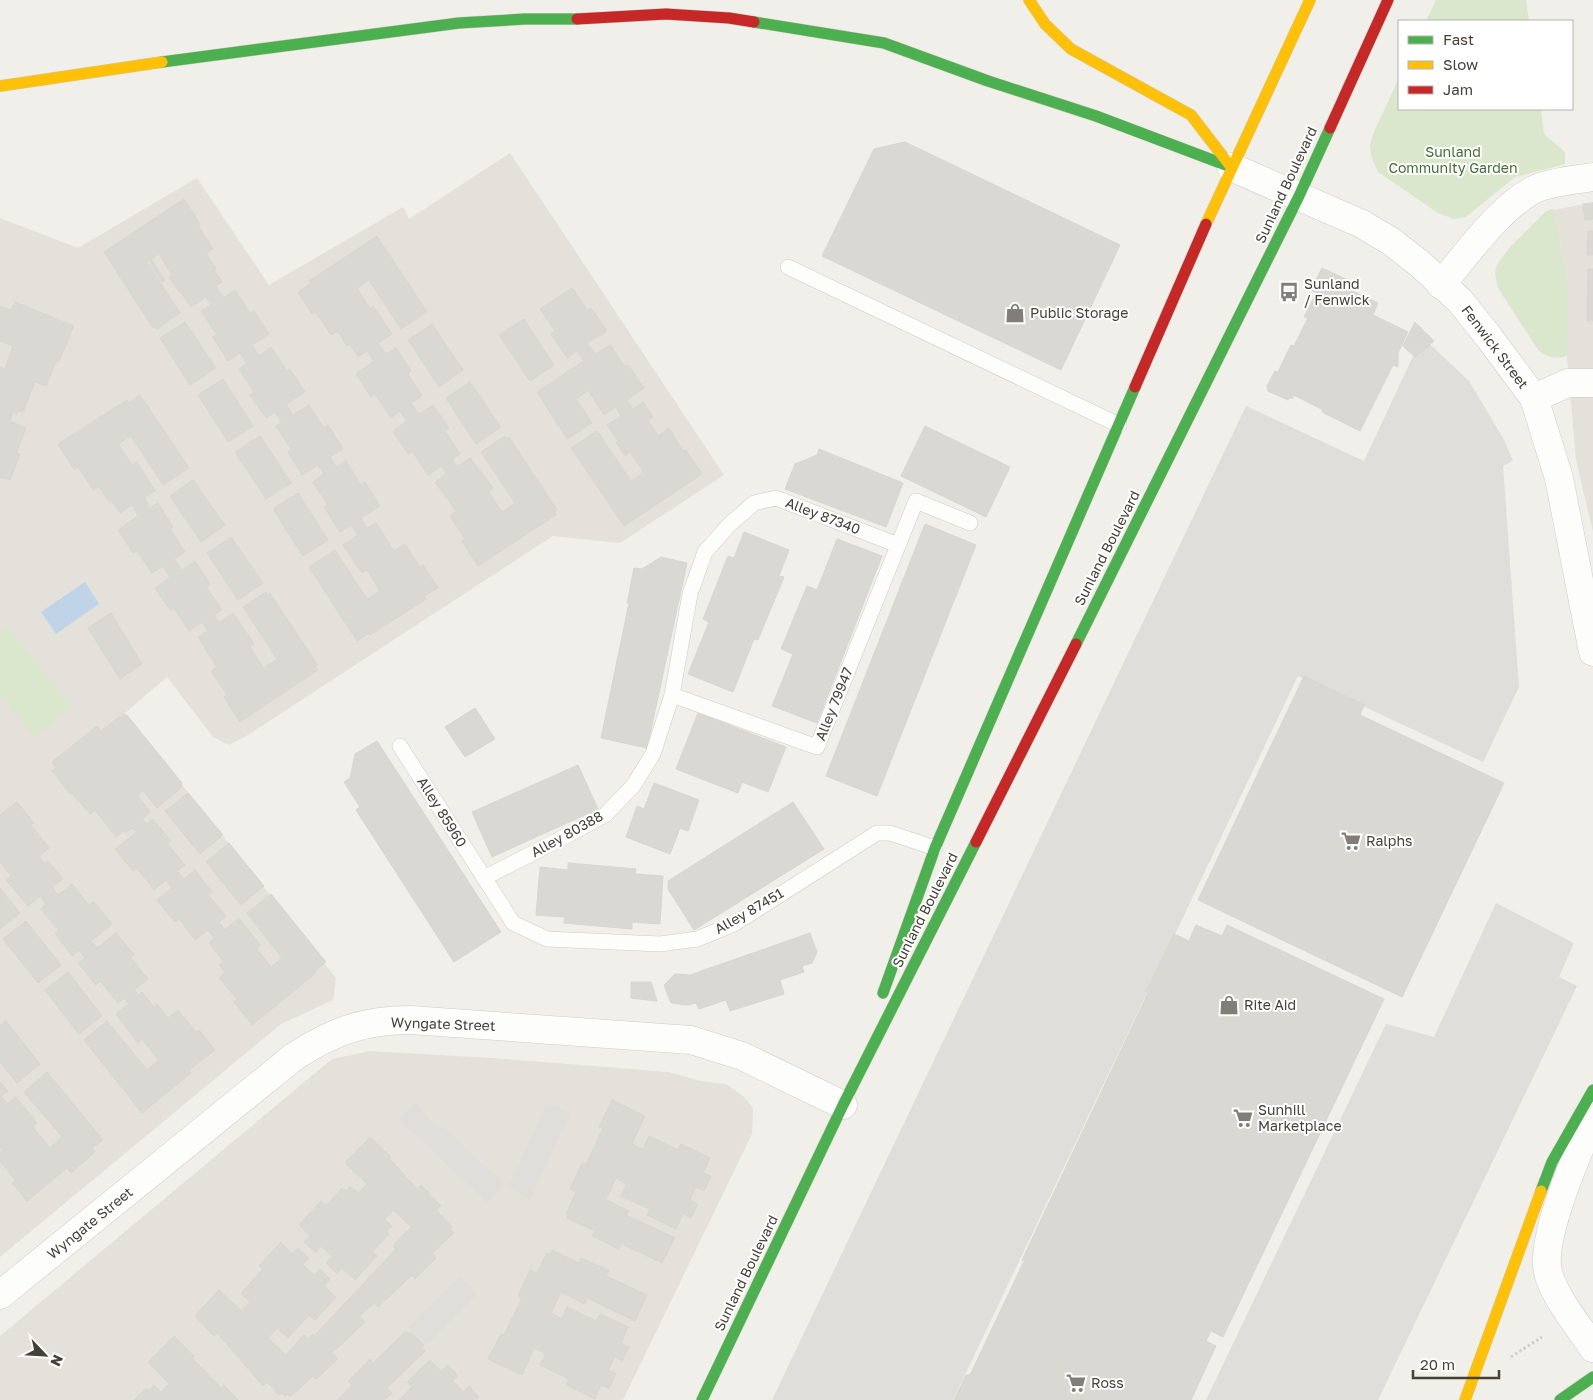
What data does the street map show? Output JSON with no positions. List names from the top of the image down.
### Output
{
  "streets": {
    "main road": ["Sunland Boulevard"],
    "street": ["Fenwick Street", "Wyngate Street"],
    "lane": [
      "Alley 87340",
      "Alley 79947",
      "Alley 85960",
      "Alley 80388",
      "Alley 87451"
    ]
  },
  "crossings": [
    ["Sunland Boulevard", "Fenwick Street"],
    ["Sunland Boulevard", "Alley 87451"],
    ["Sunland Boulevard", "Wyngate Street"],
    ["Alley 87340", "Alley 79947"],
    ["Alley 87340", "Alley 80388"],
    ["Alley 79947", "Alley 80388"],
    ["Alley 85960", "Alley 80388"],
    ["Alley 85960", "Alley 87451"],
    ["Alley 80388", "Alley 87451"]
  ],
  "parks": ["Sunland Community Garden"],
  "places": {
    "bus stop": ["Sunland / Fenwick"],
    "shop": ["Public Storage", "Rite Aid"],
    "supermarket": ["Ralphs", "Sunhill Marketplace", "Ross"]
  },
  "legend": ["Fast", "Slow", "Jam"],
  "scale_bar": "20 m",
  "north": "bottom right"
}
